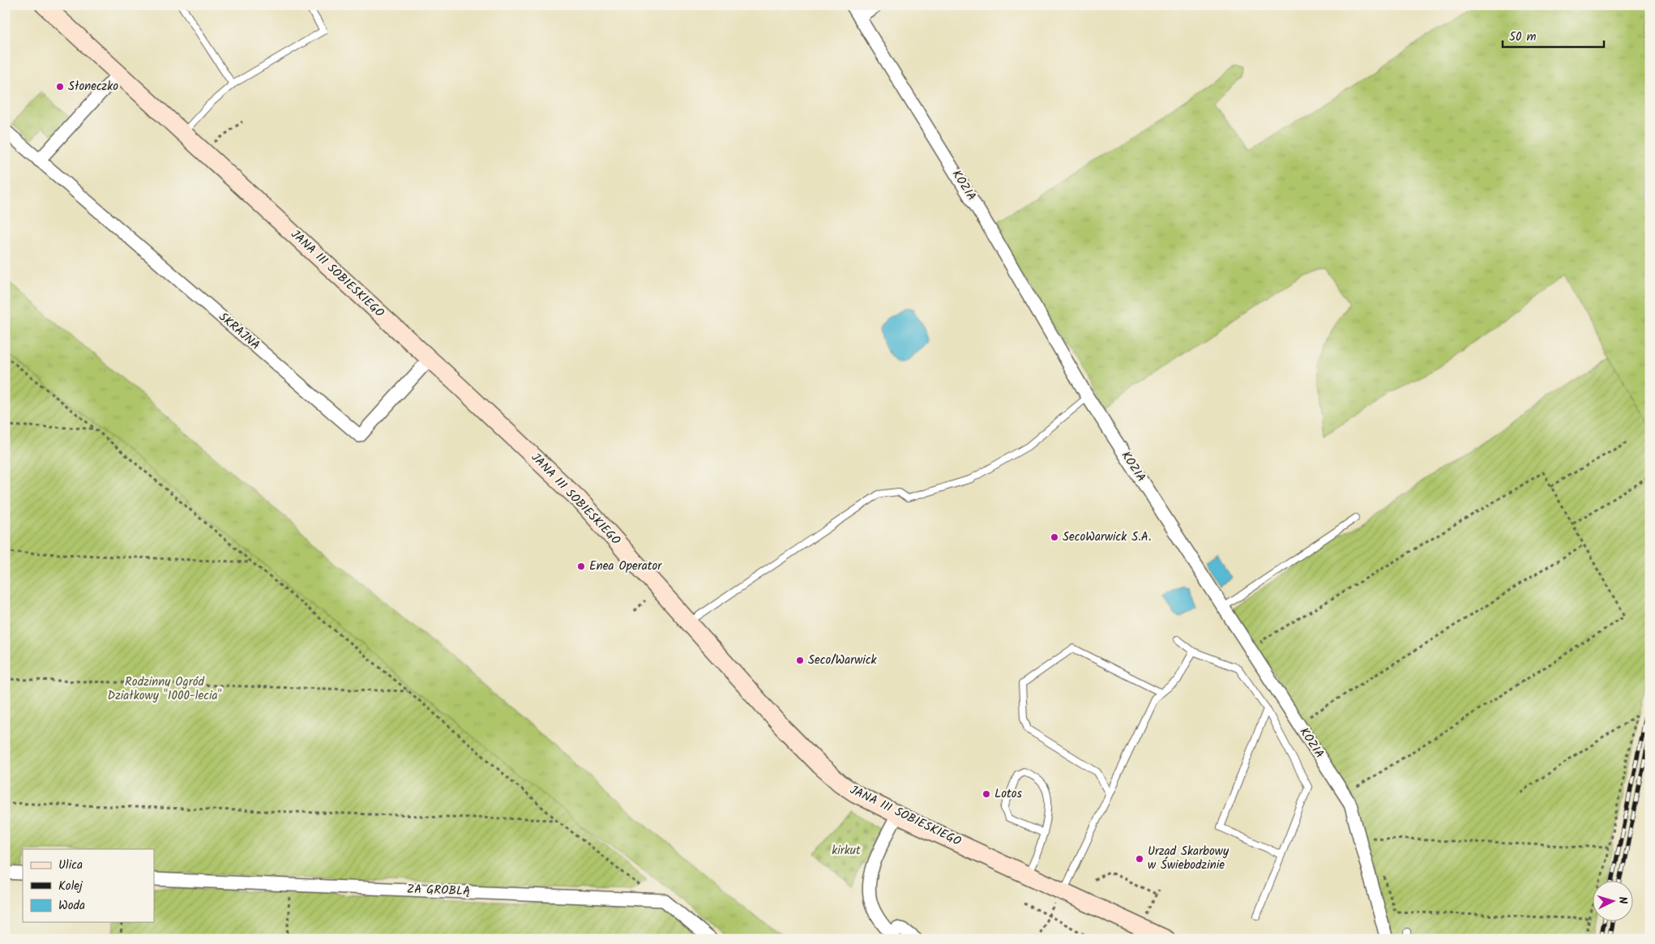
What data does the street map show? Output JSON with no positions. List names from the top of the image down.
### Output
{
  "streets": {
    "street": [
      "KOZIA",
      "JANA III SOBIESKIEGO",
      "SKRAJNA",
      "ZA GROBLĄ"
    ]
  },
  "crossings": [
    ["JANA III SOBIESKIEGO", "SKRAJNA"]
  ],
  "parks": ["Rodzinny Ogród Działkowy \"1000-lecia\"", "kirkut"],
  "places": [
    "Słoneczko",
    "SecoWarwick S.A.",
    "Enea Operator",
    "Seco/Warwick",
    "Lotos",
    "Urząd Skarbowy w Świebodzinie"
  ],
  "legend": ["Ulica", "Kolej", "Woda"],
  "scale_bar": "50 m",
  "north": "right"
}
